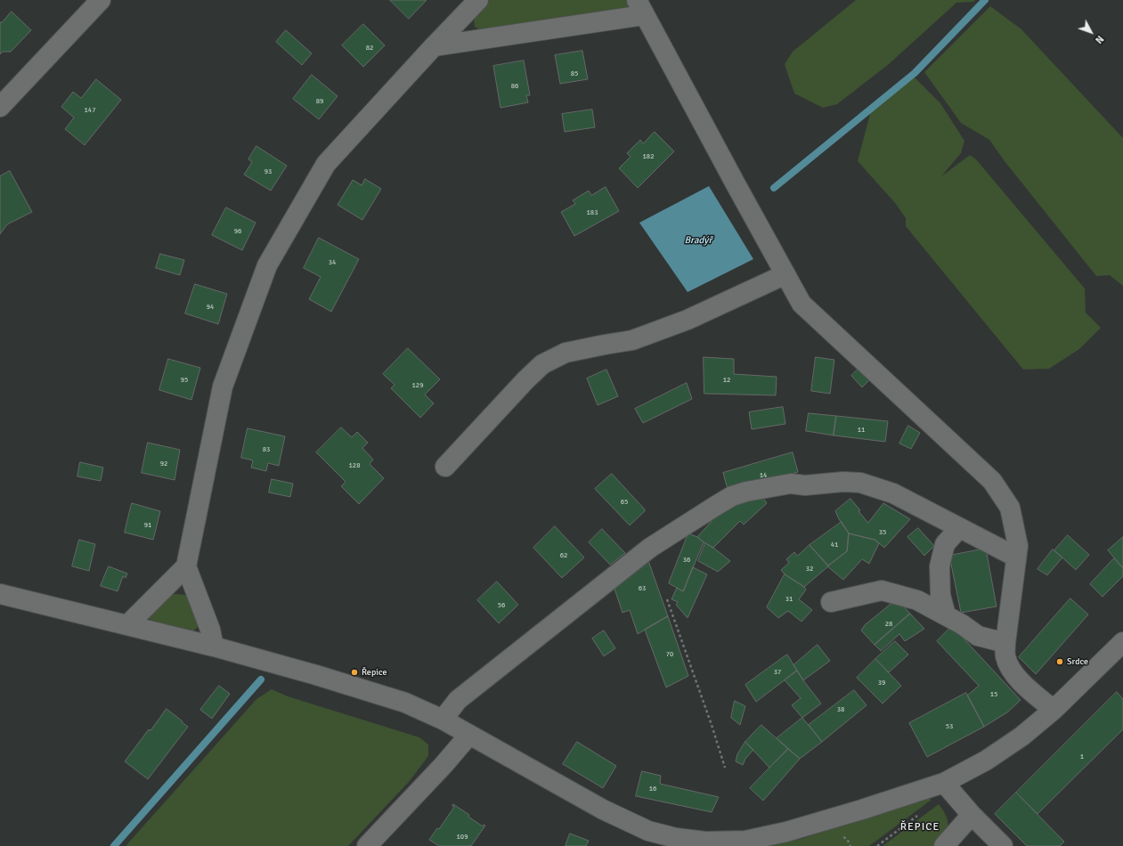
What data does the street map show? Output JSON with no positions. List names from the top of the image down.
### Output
{
  "districts": ["ŘEPICE"],
  "water": ["Bradýř"],
  "places": ["Srdce", "Řepice"],
  "house_numbers": [
    "82",
    "85",
    "86",
    "89",
    "147",
    "182",
    "93",
    "183",
    "96",
    "34",
    "94",
    "95",
    "12",
    "129",
    "11",
    "83",
    "92",
    "128",
    "14",
    "65",
    "91",
    "35",
    "41",
    "62",
    "36",
    "32",
    "63",
    "31",
    "56",
    "28",
    "70",
    "37",
    "39",
    "15",
    "38",
    "53",
    "1",
    "16",
    "109"
  ],
  "north": "bottom right"
}
